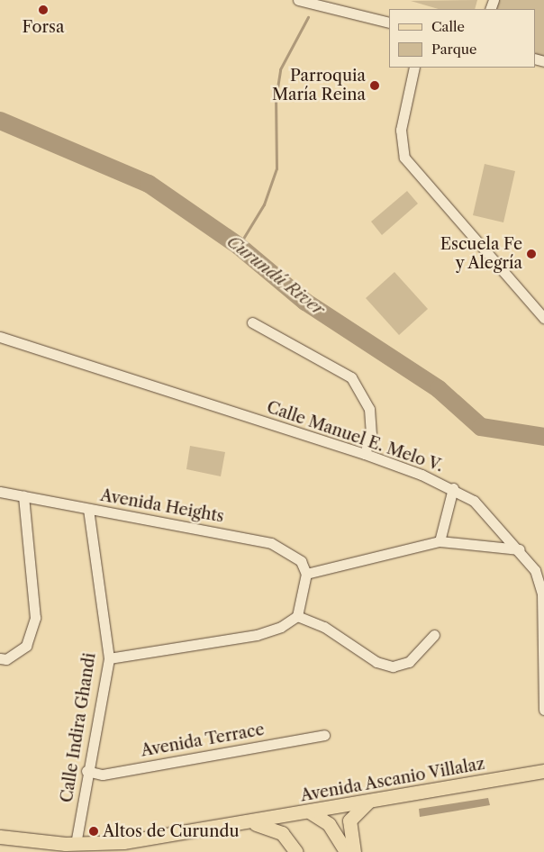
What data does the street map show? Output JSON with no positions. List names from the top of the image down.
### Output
{
  "streets": {
    "main road": ["Avenida Ascanio Villalaz"],
    "street": [
      "Calle Manuel E. Melo V.",
      "Avenida Heights",
      "Calle Indira Ghandi",
      "Avenida Terrace"
    ]
  },
  "crossings": [
    ["Avenida Heights", "Calle Indira Ghandi"],
    ["Calle Indira Ghandi", "Avenida Terrace"],
    ["Calle Indira Ghandi", "Avenida Ascanio Villalaz"]
  ],
  "water": ["Curundú River"],
  "places": [
    "Forsa",
    "Parroquia María Reina",
    "Escuela Fe y Alegría",
    "Altos de Curundu"
  ],
  "legend": ["Calle", "Parque"]
}
